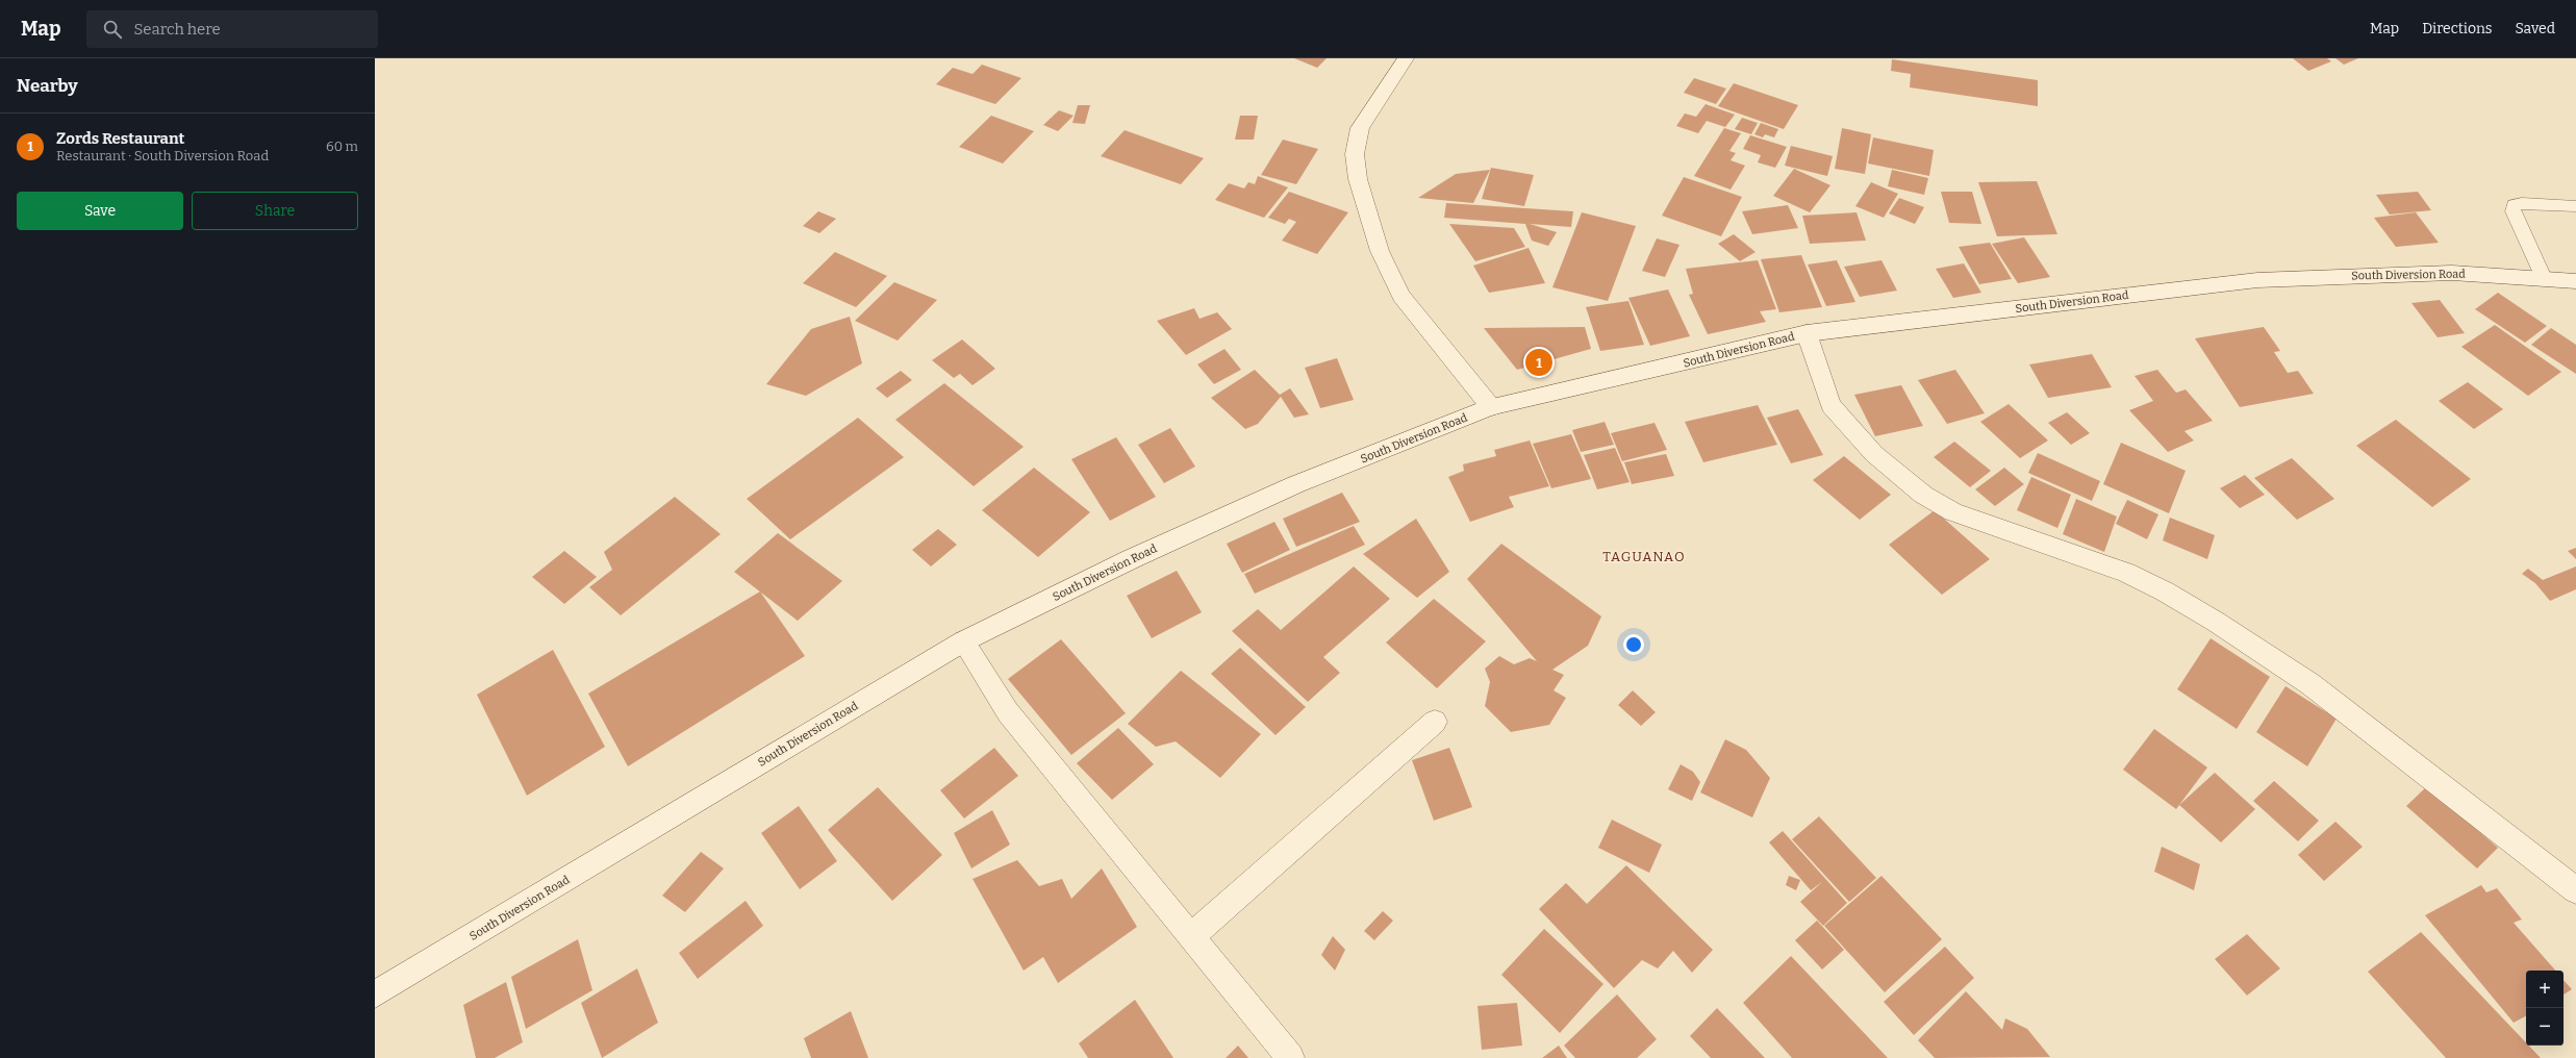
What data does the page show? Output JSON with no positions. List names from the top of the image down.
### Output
{
  "streets": {
    "main road": ["South Diversion Road"]
  },
  "districts": ["TAGUANAO"],
  "page": {
    "header": "Map",
    "search": "Search here",
    "nav": ["Map", "Directions", "Saved"],
    "heading": "Nearby",
    "list": [
      {
        "mark": "1",
        "name": "Zords Restaurant",
        "note": "Restaurant · South Diversion Road",
        "value": "60 m"
      }
    ],
    "buttons": ["Save", "Share"],
    "pins": "1",
    "map_buttons": ["+", "−"]
  }
}
